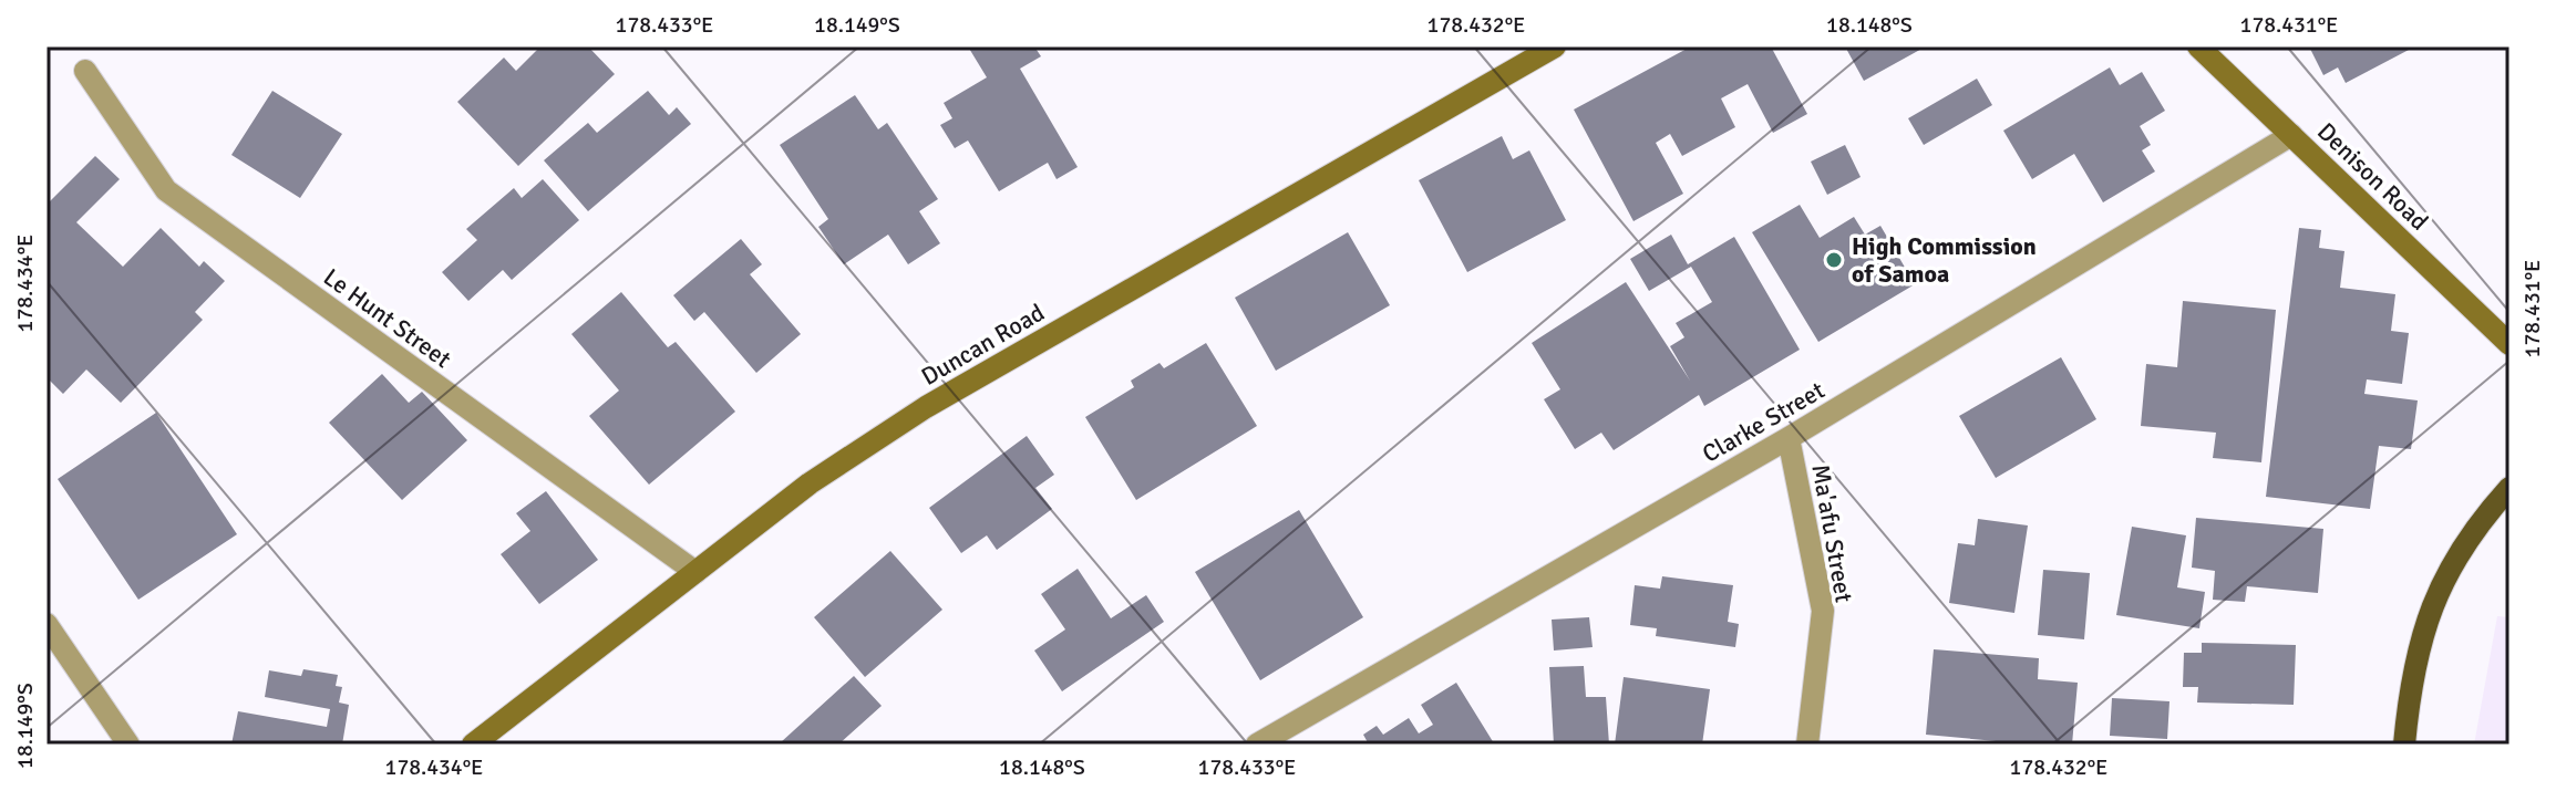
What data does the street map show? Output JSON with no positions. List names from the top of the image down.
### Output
{
  "streets": {
    "main road": ["Denison Road", "Duncan Road"],
    "street": ["Le Hunt Street", "Clarke Street", "Ma'afu Street"]
  },
  "crossings": [
    ["Denison Road", "Clarke Street"],
    ["Le Hunt Street", "Duncan Road"],
    ["Clarke Street", "Ma'afu Street"]
  ],
  "places": ["High Commission of Samoa"],
  "coordinates": [
    "178.433°E",
    "18.149°S",
    "178.432°E",
    "18.148°S",
    "178.431°E",
    "178.434°E"
  ]
}
